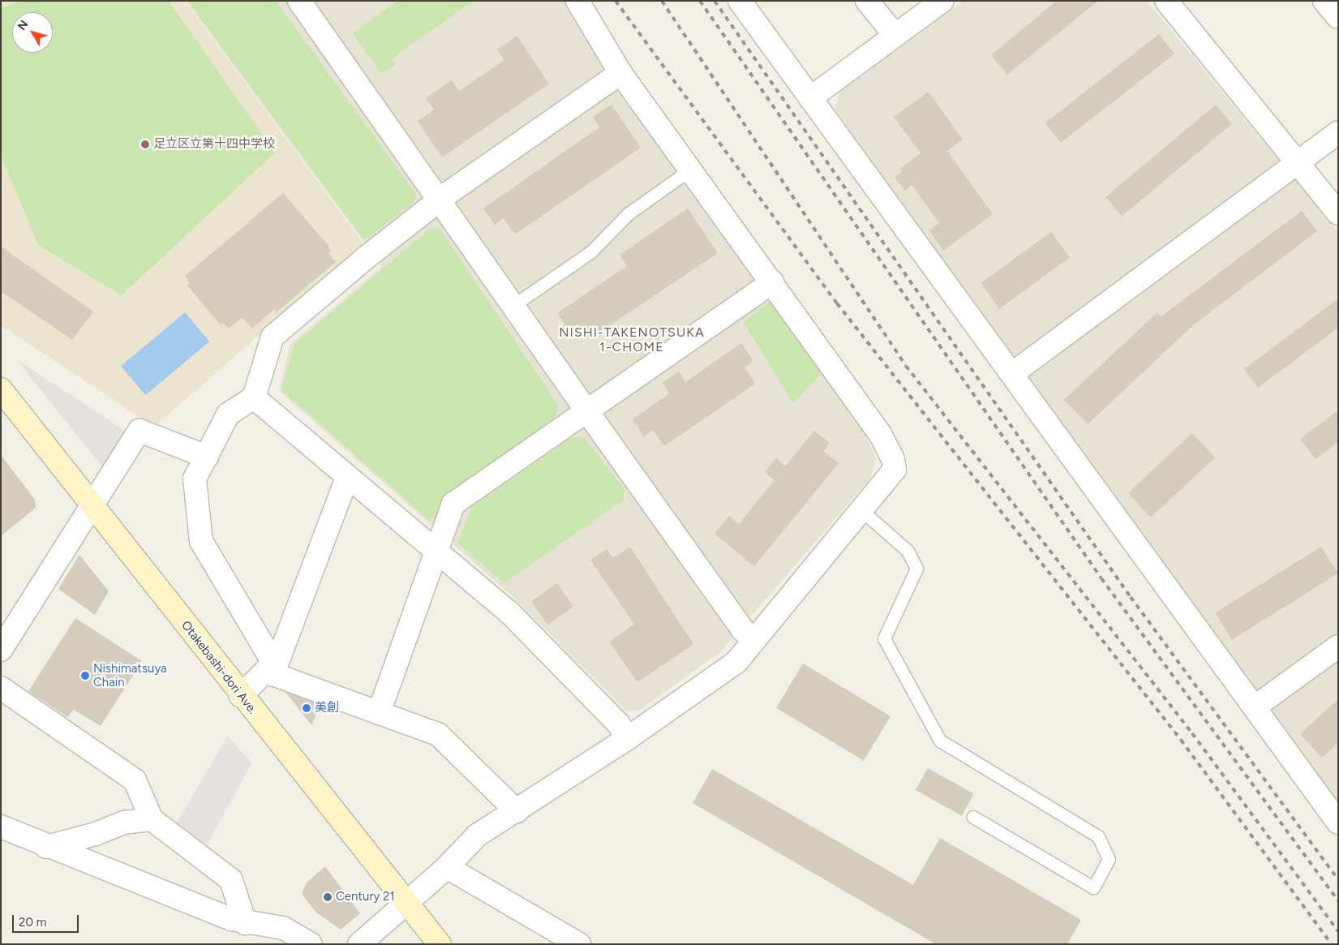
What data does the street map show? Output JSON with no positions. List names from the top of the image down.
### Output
{
  "streets": {
    "main road": ["Otakebashi-dori Ave."]
  },
  "districts": ["NISHI-TAKENOTSUKA 1-CHOME"],
  "places": [
    "足立区立第十四中学校",
    "Nishimatsuya Chain",
    "美創",
    "Century 21"
  ],
  "scale_bar": "20 m",
  "north": "top left"
}
